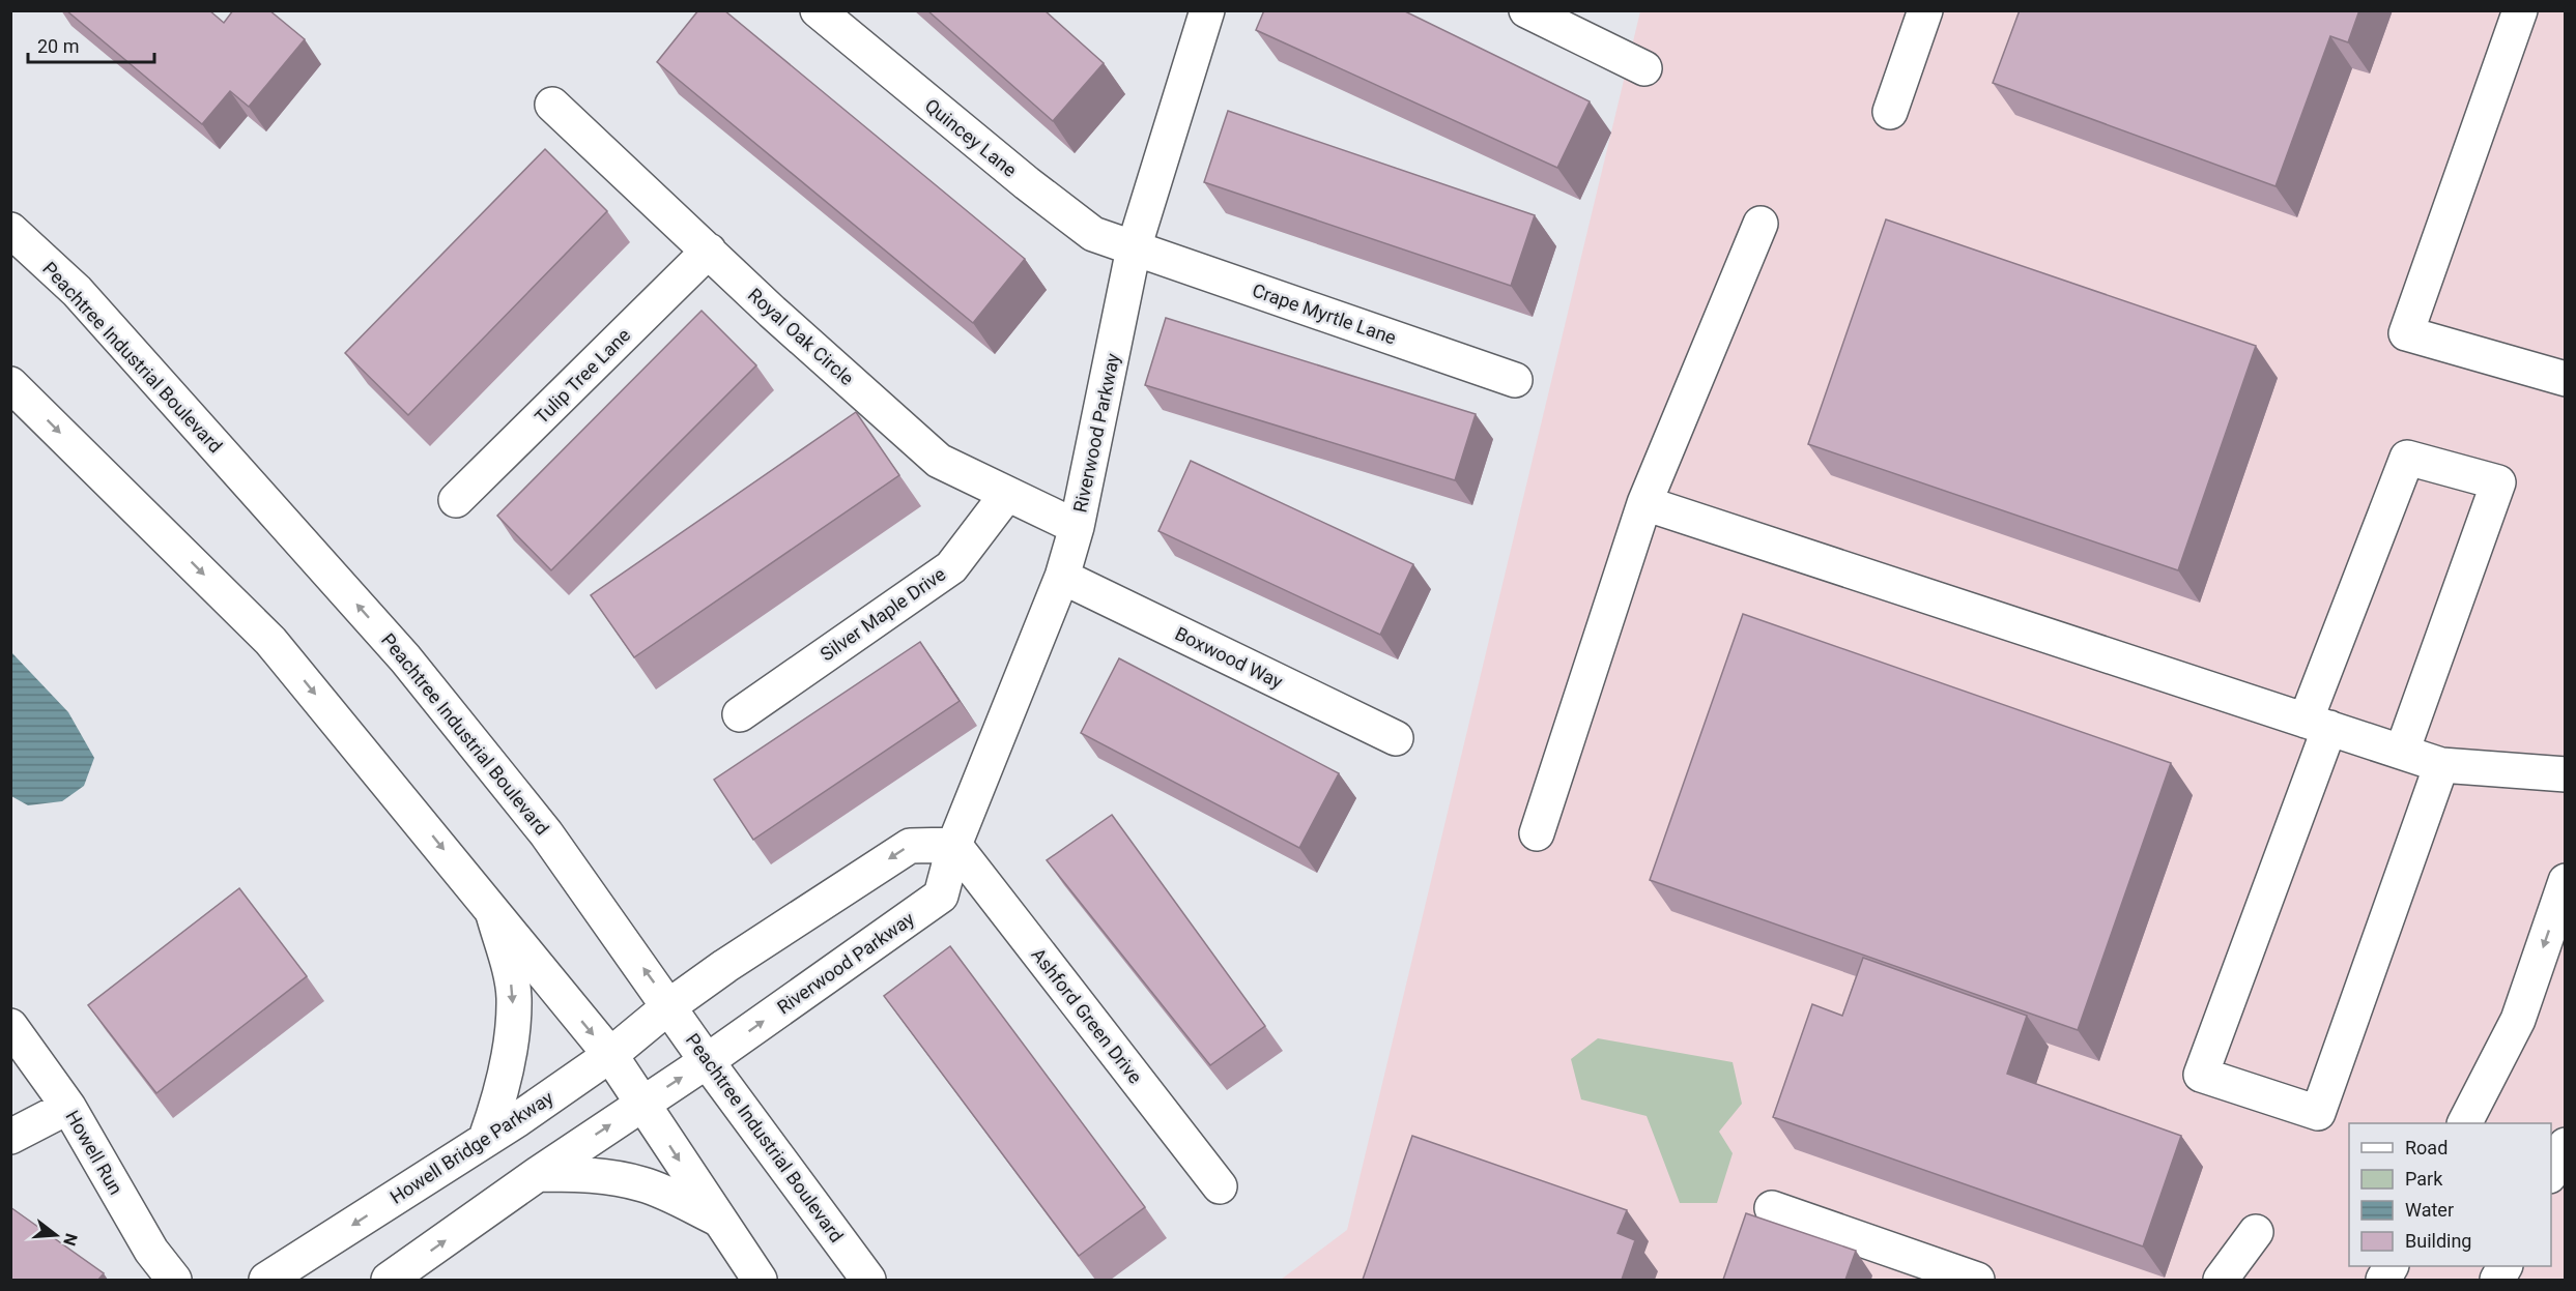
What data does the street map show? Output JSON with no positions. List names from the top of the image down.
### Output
{
  "streets": {
    "main road": [
      "Quincey Lane",
      "Crape Myrtle Lane",
      "Royal Oak Circle",
      "Peachtree Industrial Boulevard",
      "Tulip Tree Lane",
      "Riverwood Parkway",
      "Silver Maple Drive",
      "Boxwood Way",
      "Ashford Green Drive",
      "Howell Bridge Parkway",
      "Howell Run"
    ]
  },
  "crossings": [
    ["Quincey Lane", "Crape Myrtle Lane"],
    ["Quincey Lane", "Riverwood Parkway"],
    ["Crape Myrtle Lane", "Riverwood Parkway"],
    ["Royal Oak Circle", "Tulip Tree Lane"],
    ["Royal Oak Circle", "Riverwood Parkway"],
    ["Royal Oak Circle", "Silver Maple Drive"],
    ["Peachtree Industrial Boulevard", "Riverwood Parkway"],
    ["Peachtree Industrial Boulevard", "Howell Bridge Parkway"],
    ["Riverwood Parkway", "Boxwood Way"],
    ["Riverwood Parkway", "Ashford Green Drive"]
  ],
  "legend": [
    "Road",
    "Park",
    "Water",
    "Building"
  ],
  "scale_bar": "20 m",
  "north": "right"
}
